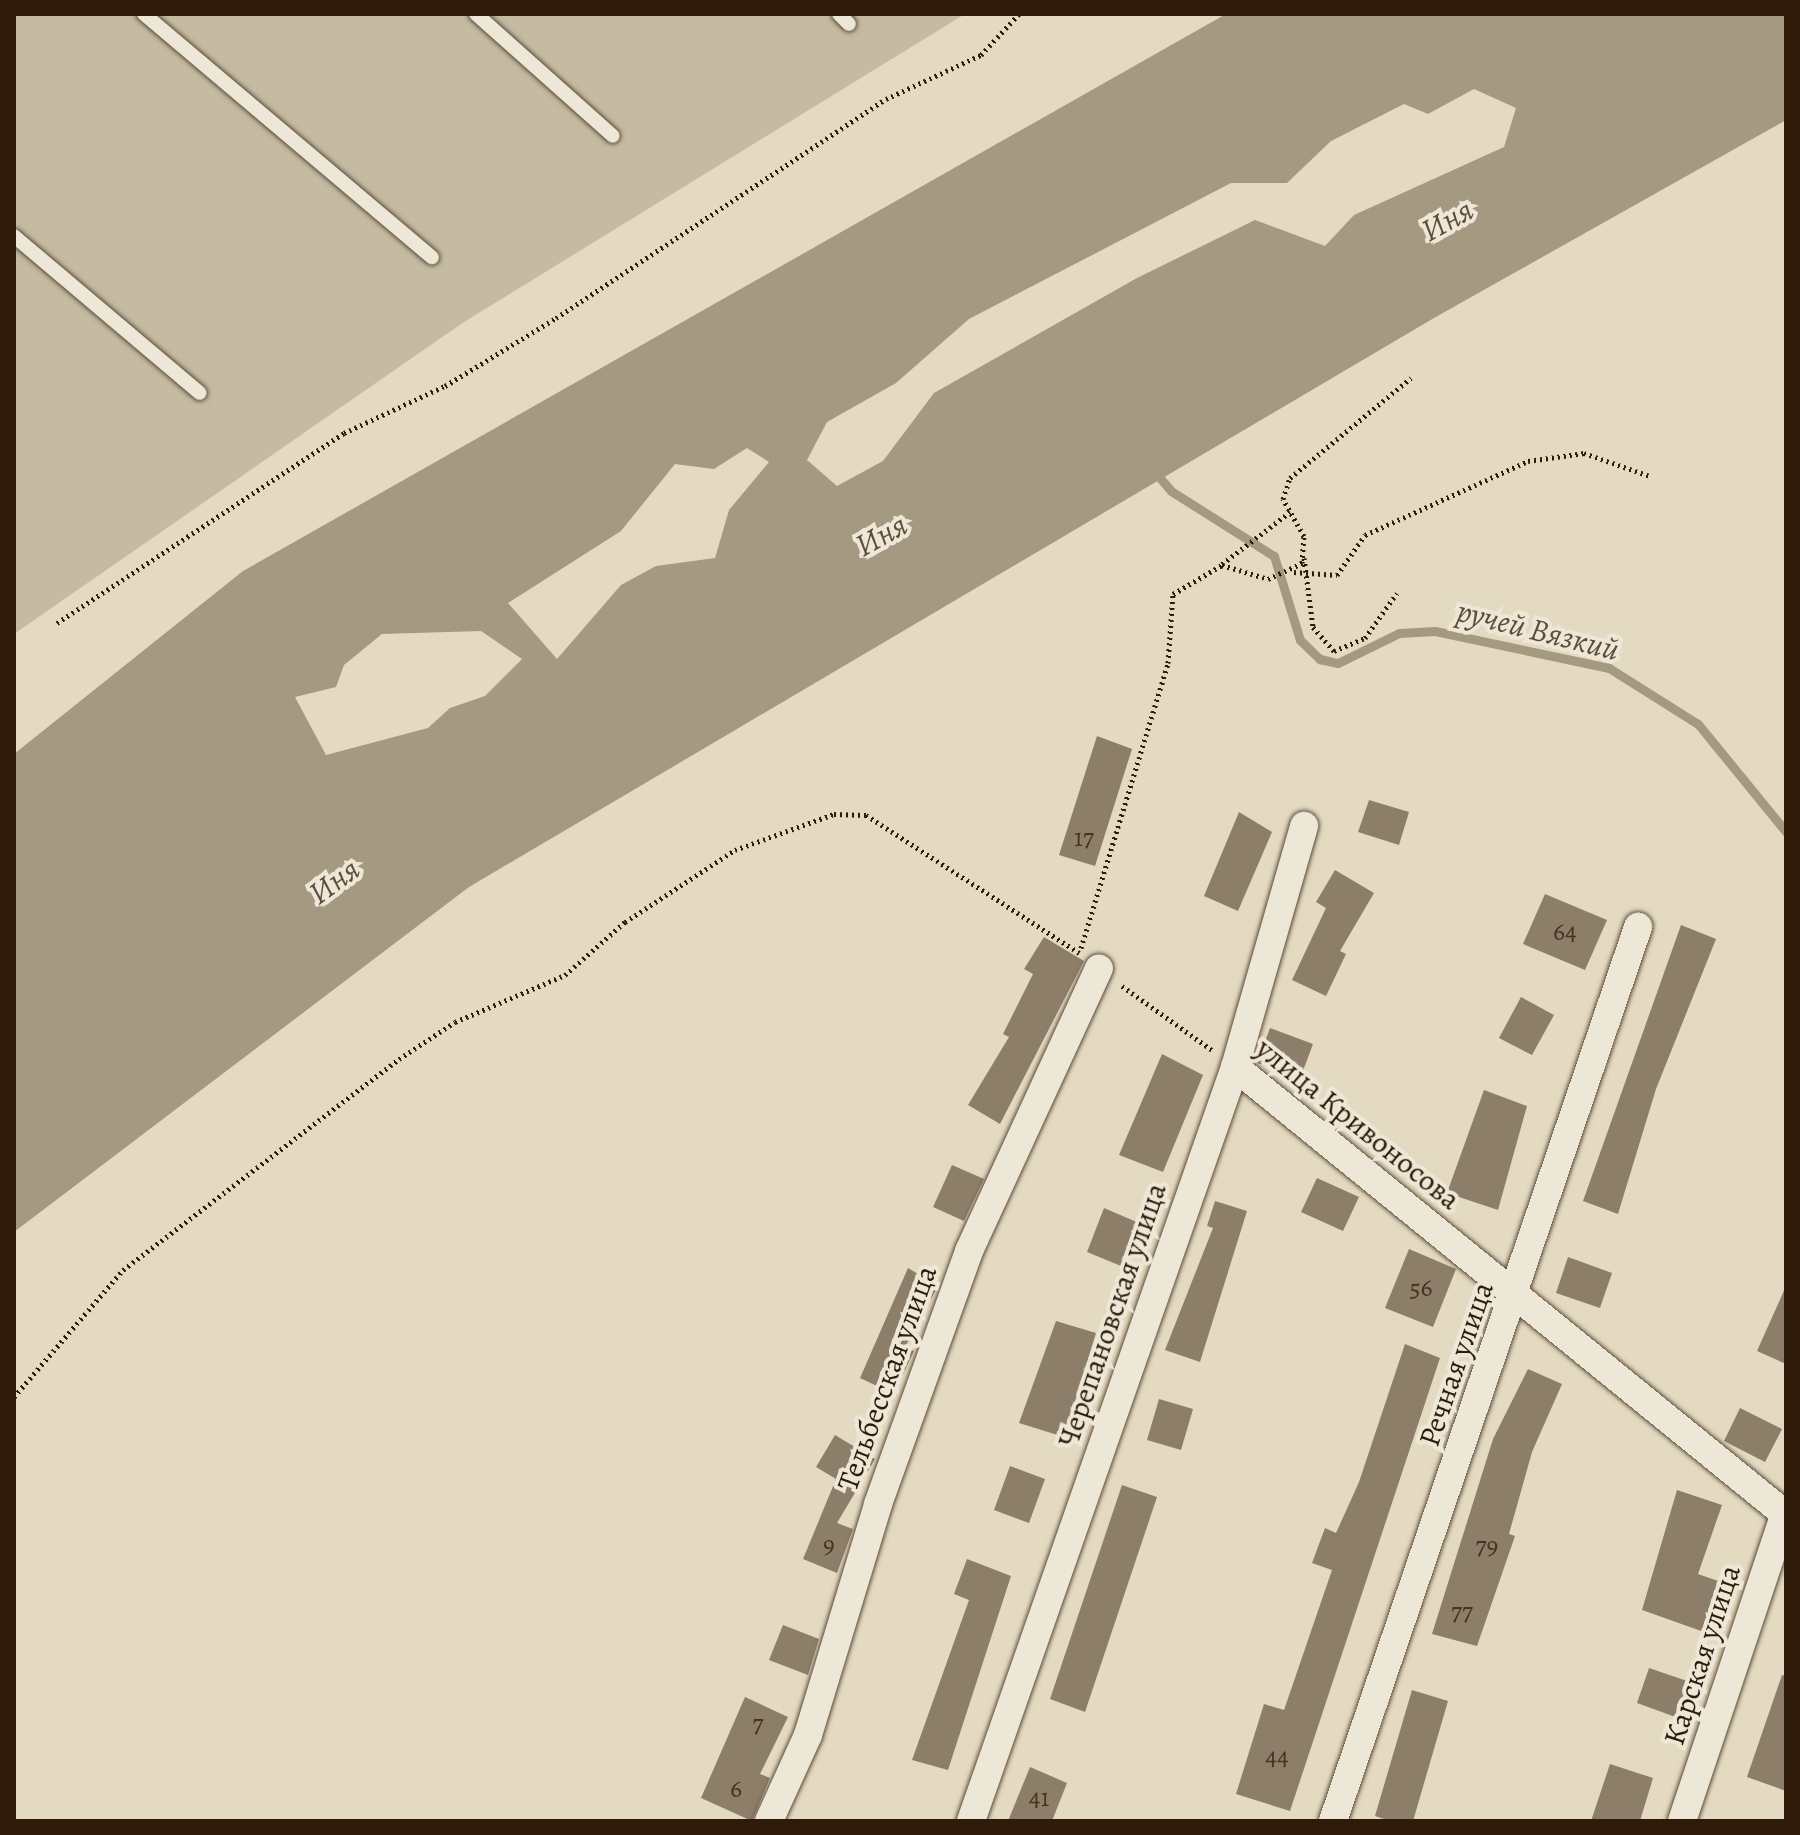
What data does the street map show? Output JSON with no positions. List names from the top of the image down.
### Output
{
  "streets": {
    "street": [
      "улица Кривоносова",
      "Черепановская улица",
      "Речная улица",
      "Тельбесская улица",
      "Карская улица"
    ]
  },
  "crossings": [
    ["улица Кривоносова", "Черепановская улица"],
    ["улица Кривоносова", "Речная улица"],
    ["улица Кривоносова", "Тельбесская улица"],
    ["улица Кривоносова", "Карская улица"]
  ],
  "water": ["Иня", "ручей Вязкий"],
  "house_numbers": [
    "17",
    "64",
    "56",
    "9",
    "79",
    "77",
    "7",
    "44",
    "6",
    "41"
  ]
}
